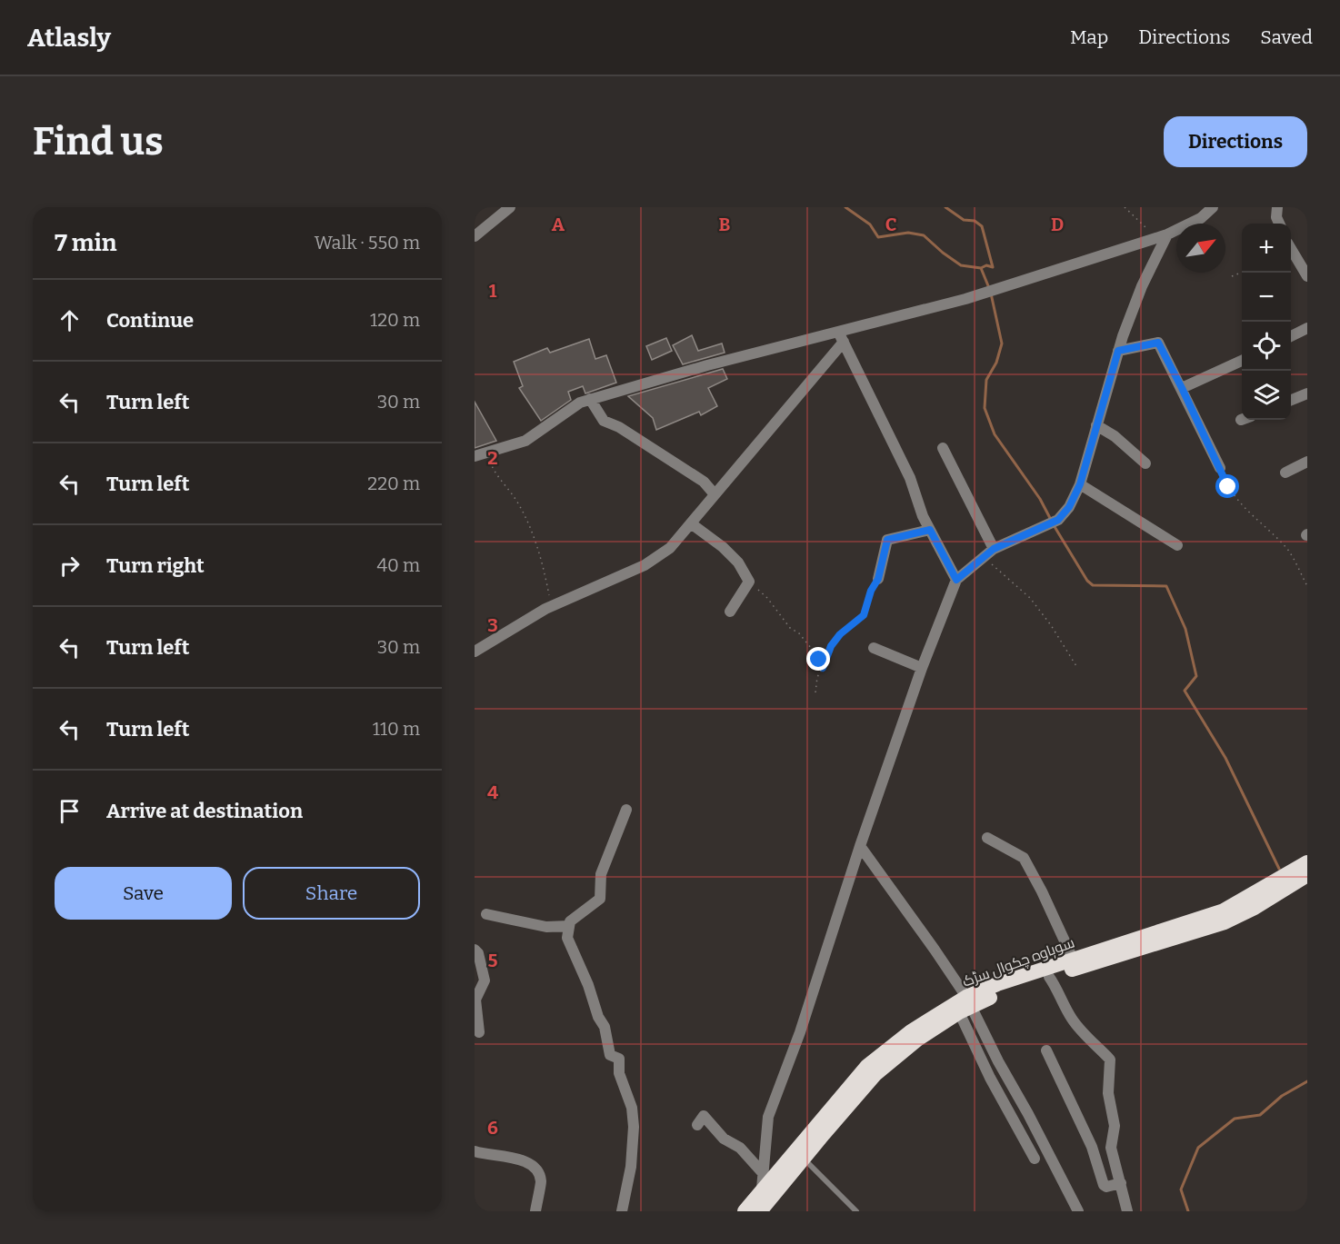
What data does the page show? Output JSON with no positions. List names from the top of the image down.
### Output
{
  "streets": {
    "highway": ["سوہاوہ چکوال سڑک"]
  },
  "north": "top right",
  "page": {
    "header": "Atlasly",
    "nav": ["Map", "Directions", "Saved"],
    "buttons": [
      "Directions",
      ["Save", "Share"]
    ],
    "title": "Find us",
    "heading": ["7 min", "Walk · 550 m"],
    "map_buttons": ["+", "−"],
    "list": [
      ["Continue", "120 m"],
      ["Turn left", "30 m"],
      ["Turn left", "220 m"],
      ["Turn right", "40 m"],
      ["Turn left", "30 m"],
      ["Turn left", "110 m"],
      "Arrive at destination"
    ]
  },
  "grid": {
    "columns": [
      "A",
      "B",
      "C",
      "D"
    ],
    "rows": [
      "1",
      "2",
      "3",
      "4",
      "5",
      "6"
    ]
  }
}
